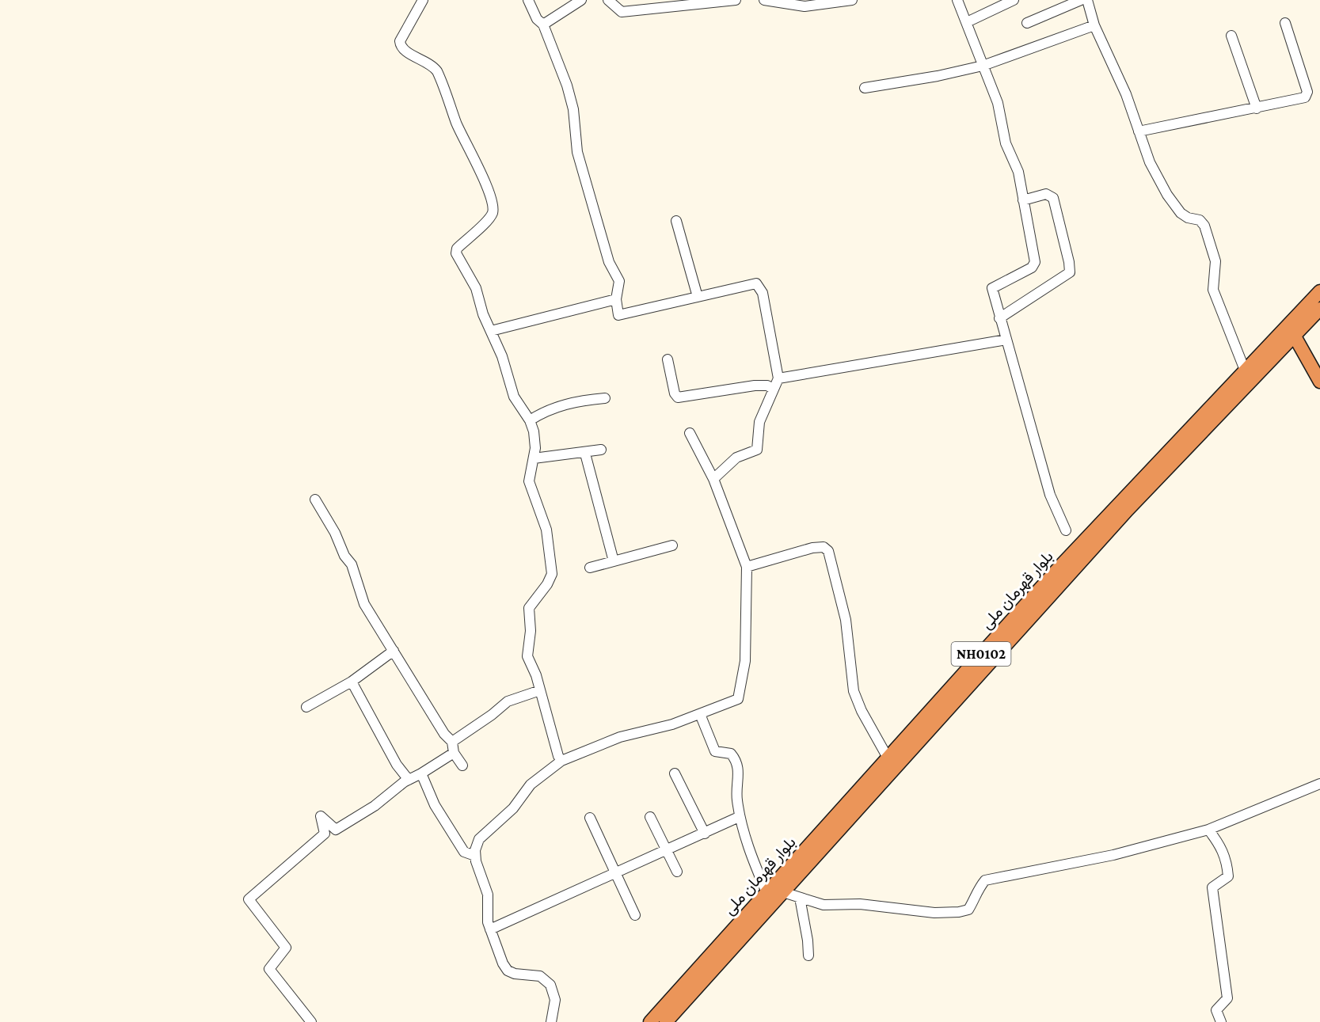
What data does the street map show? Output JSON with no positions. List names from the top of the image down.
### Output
{
  "streets": {
    "highway": ["بلوار قهرمان ملی", "NH0102"]
  }
}
